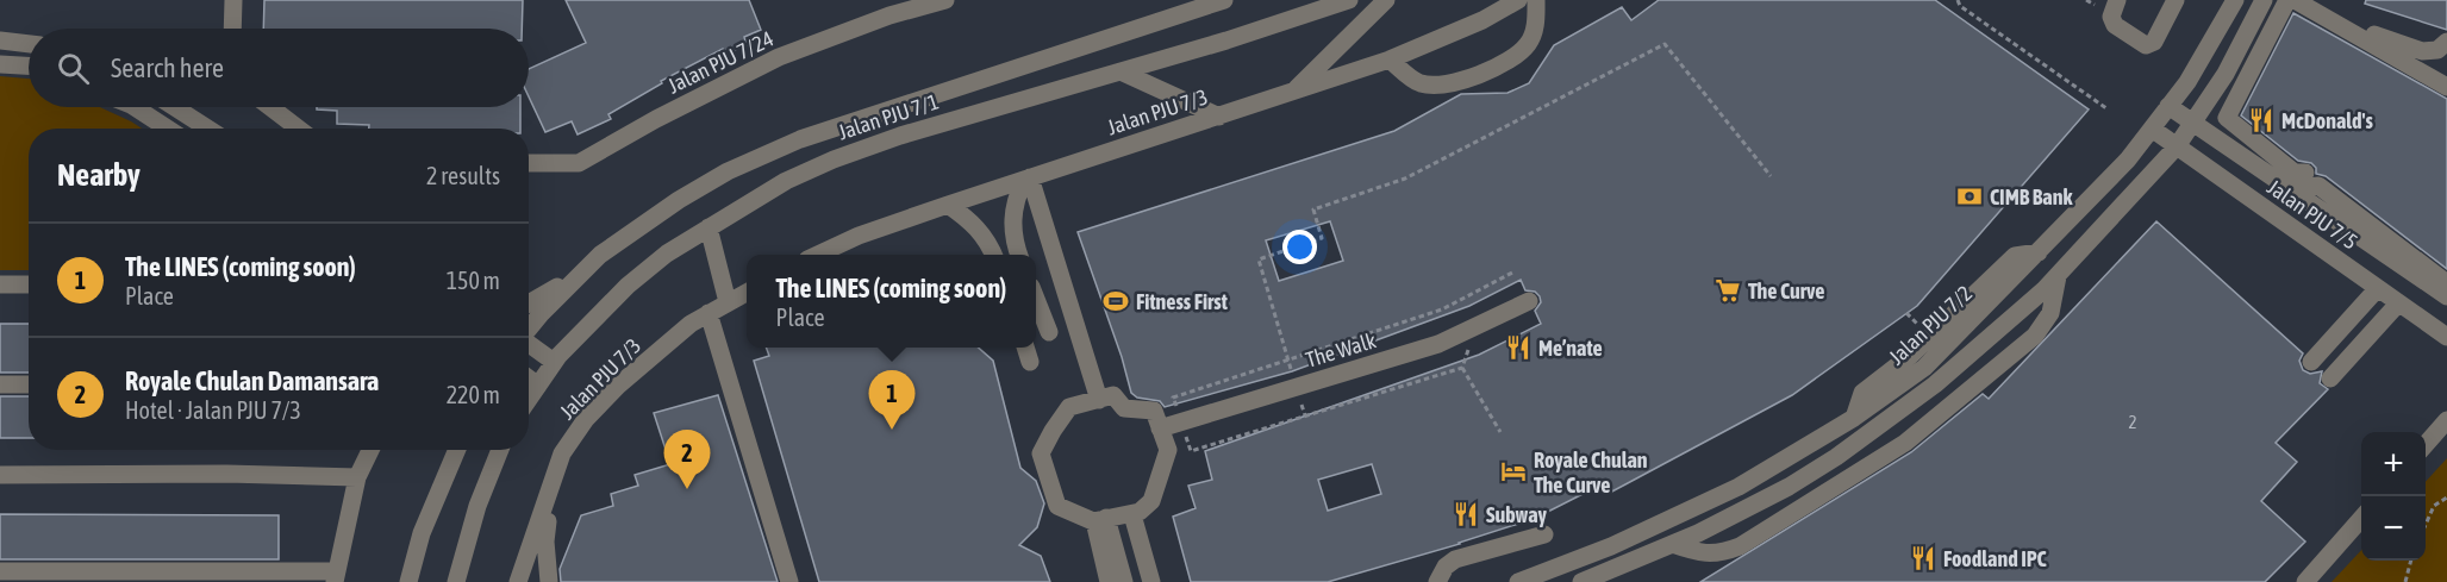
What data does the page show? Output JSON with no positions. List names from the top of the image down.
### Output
{
  "streets": {
    "street": [
      "Jalan PJU 7/24",
      "Jalan PJU 7/3",
      "Jalan PJU 7/1",
      "Jalan PJU 7/5",
      "Jalan PJU 7/2",
      "The Walk"
    ]
  },
  "crossings": [
    ["Jalan PJU 7/5", "Jalan PJU 7/2"]
  ],
  "places": {
    "restaurant": [
      "McDonald's",
      "Me’nate",
      "Subway",
      "Foodland IPC"
    ],
    "bank": ["CIMB Bank"],
    "supermarket": ["The Curve"],
    "sports": ["Fitness First"],
    "hotel": ["Royale Chulan The Curve"]
  },
  "house_numbers": ["2"],
  "page": {
    "search": "Search here",
    "heading": ["Nearby", "2 results"],
    "list": [
      {
        "mark": "1",
        "name": "The LINES (coming soon)",
        "note": "Place",
        "value": "150 m"
      },
      {
        "mark": "2",
        "name": "Royale Chulan Damansara",
        "note": "Hotel · Jalan PJU 7/3",
        "value": "220 m"
      }
    ],
    "popup": ["The LINES (coming soon)", "Place"],
    "pins": ["1", "2"],
    "map_buttons": ["+", "−"]
  }
}
